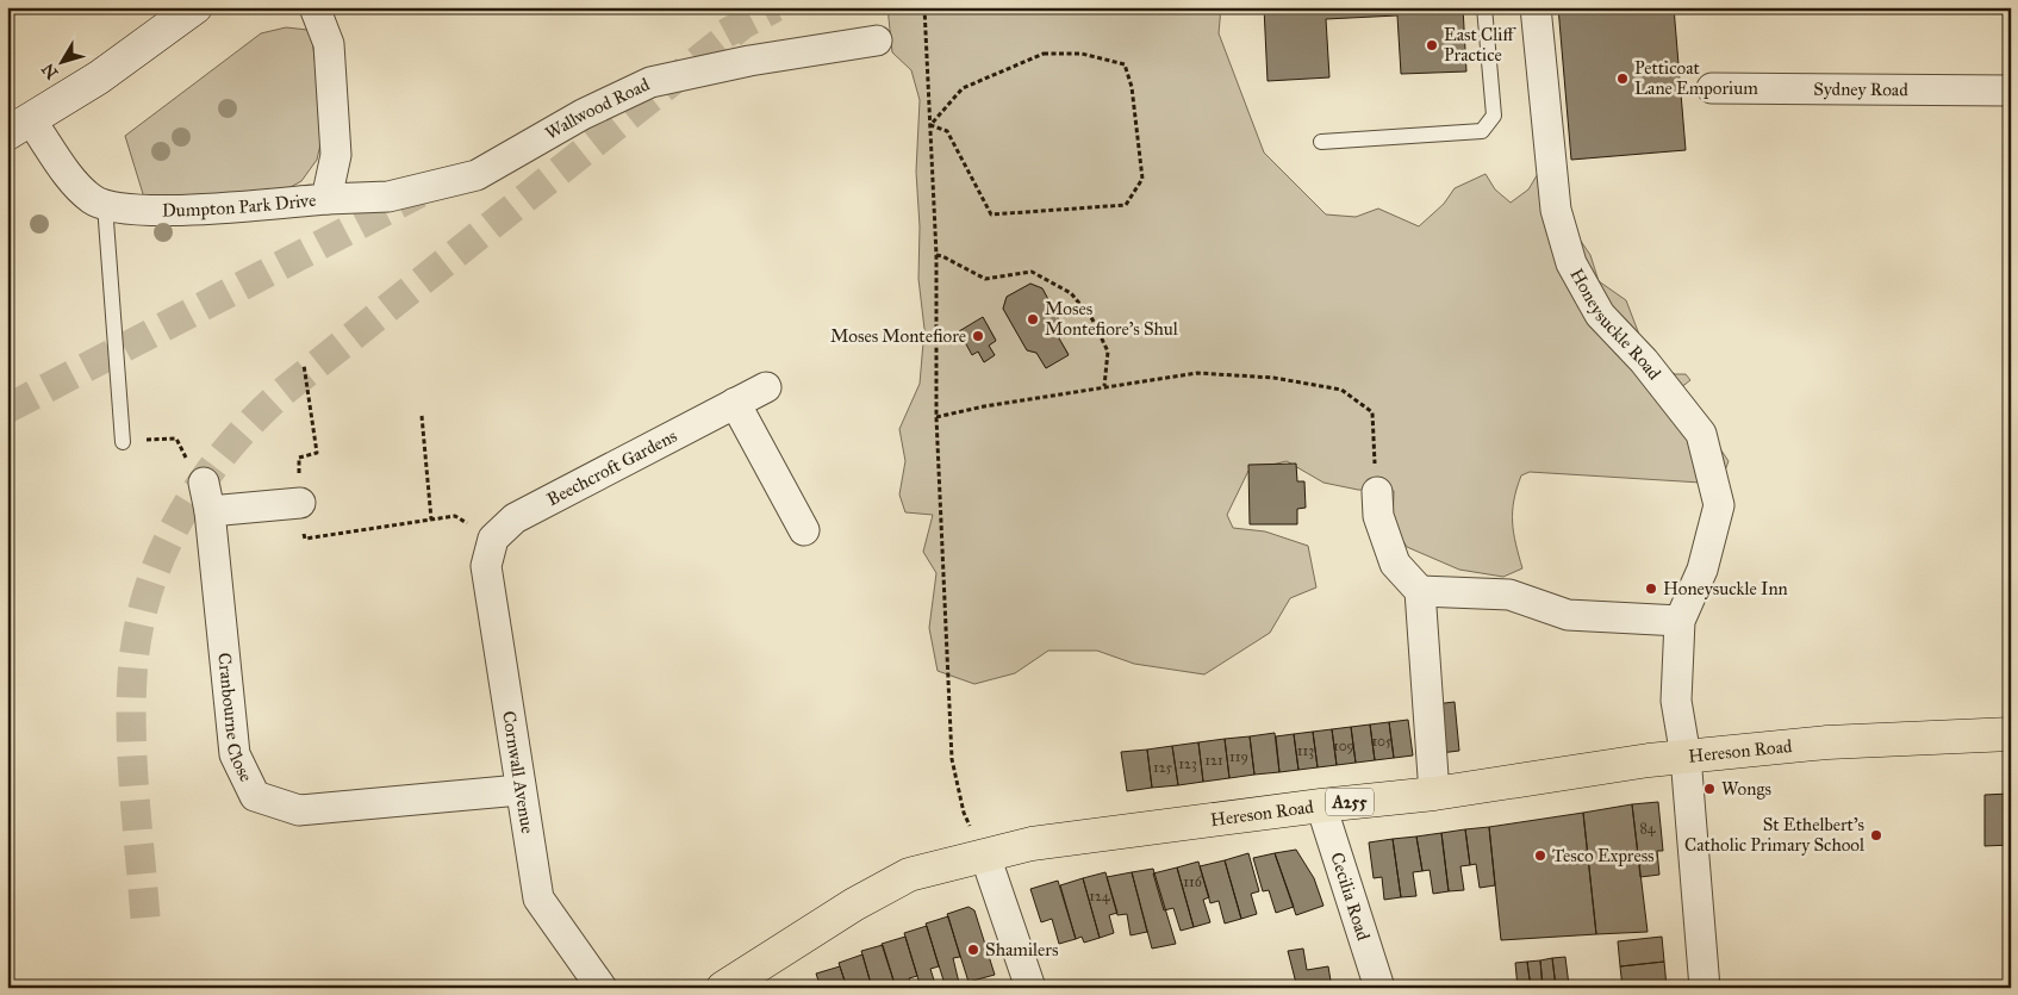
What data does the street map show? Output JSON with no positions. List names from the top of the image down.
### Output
{
  "streets": {
    "main road": ["Hereson Road", "A255"],
    "street": [
      "Sydney Road",
      "Wallwood Road",
      "Dumpton Park Drive",
      "Honeysuckle Road",
      "Beechcroft Gardens",
      "Cranbourne Close",
      "Cornwall Avenue",
      "Cecilia Road"
    ]
  },
  "crossings": [
    ["Wallwood Road", "Dumpton Park Drive"],
    ["Honeysuckle Road", "Hereson Road"],
    ["Beechcroft Gardens", "Cornwall Avenue"],
    ["Cranbourne Close", "Cornwall Avenue"],
    ["Hereson Road", "Cecilia Road"]
  ],
  "places": [
    "East Cliff Practice",
    "Petticoat Lane Emporium",
    "Moses Montefiore's Shul",
    "Moses Montefiore",
    "Honeysuckle Inn",
    "Wongs",
    "St Ethelbert's Catholic Primary School",
    "Tesco Express",
    "Shamilers"
  ],
  "house_numbers": [
    "105",
    "109",
    "113",
    "119",
    "121",
    "123",
    "125",
    "84",
    "116",
    "124"
  ],
  "north": "bottom left"
}
